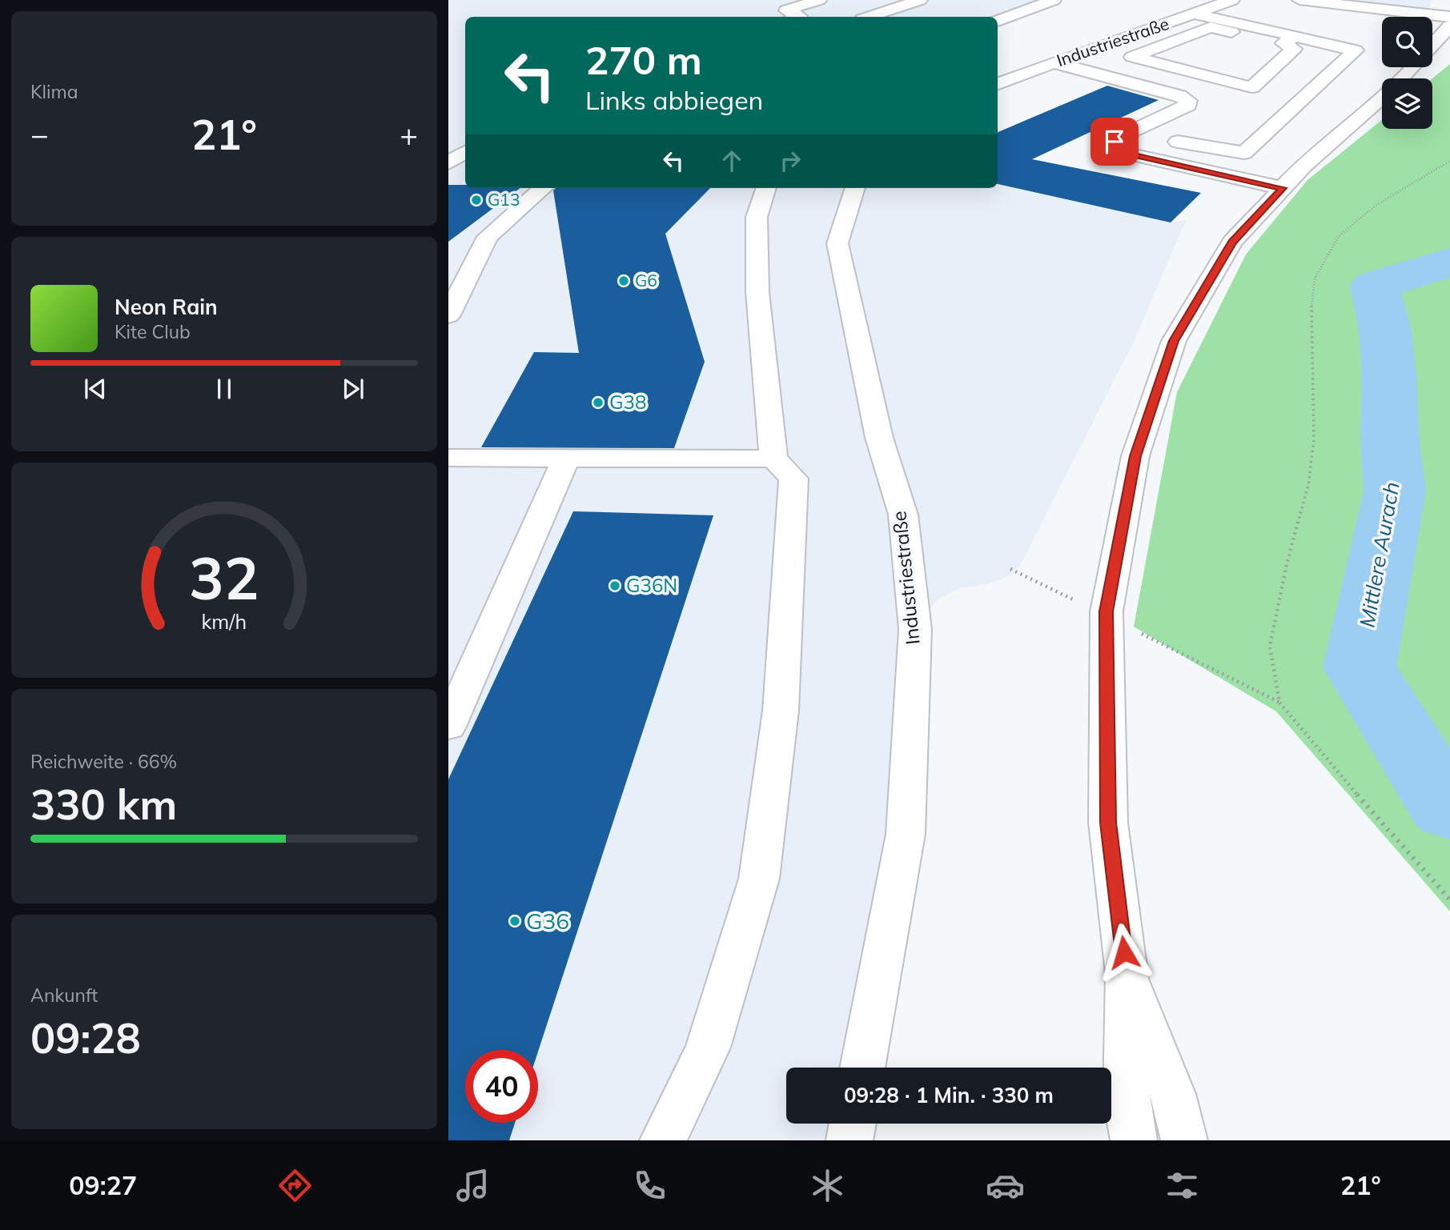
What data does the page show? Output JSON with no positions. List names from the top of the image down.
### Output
{
  "streets": {
    "street": ["Industriestraße"]
  },
  "water": ["Mittlere Aurach"],
  "places": [
    "G13",
    "G6",
    "G38",
    "G36N",
    "G36"
  ],
  "page": {
    "tile": [
      "Klima",
      ["Reichweite · 66%", "330 km"],
      ["Ankunft", "09:28"]
    ],
    "turn": ["270 m", "Links abbiegen"],
    "heat": ["−", "21°", "+"],
    "song": ["Neon Rain", "Kite Club"],
    "limit": "40",
    "trip": "09:28 · 1 Min. · 330 m",
    "tabs": ["09:27", "21°"],
    "gauge": ["32", "km/h"]
  }
}
